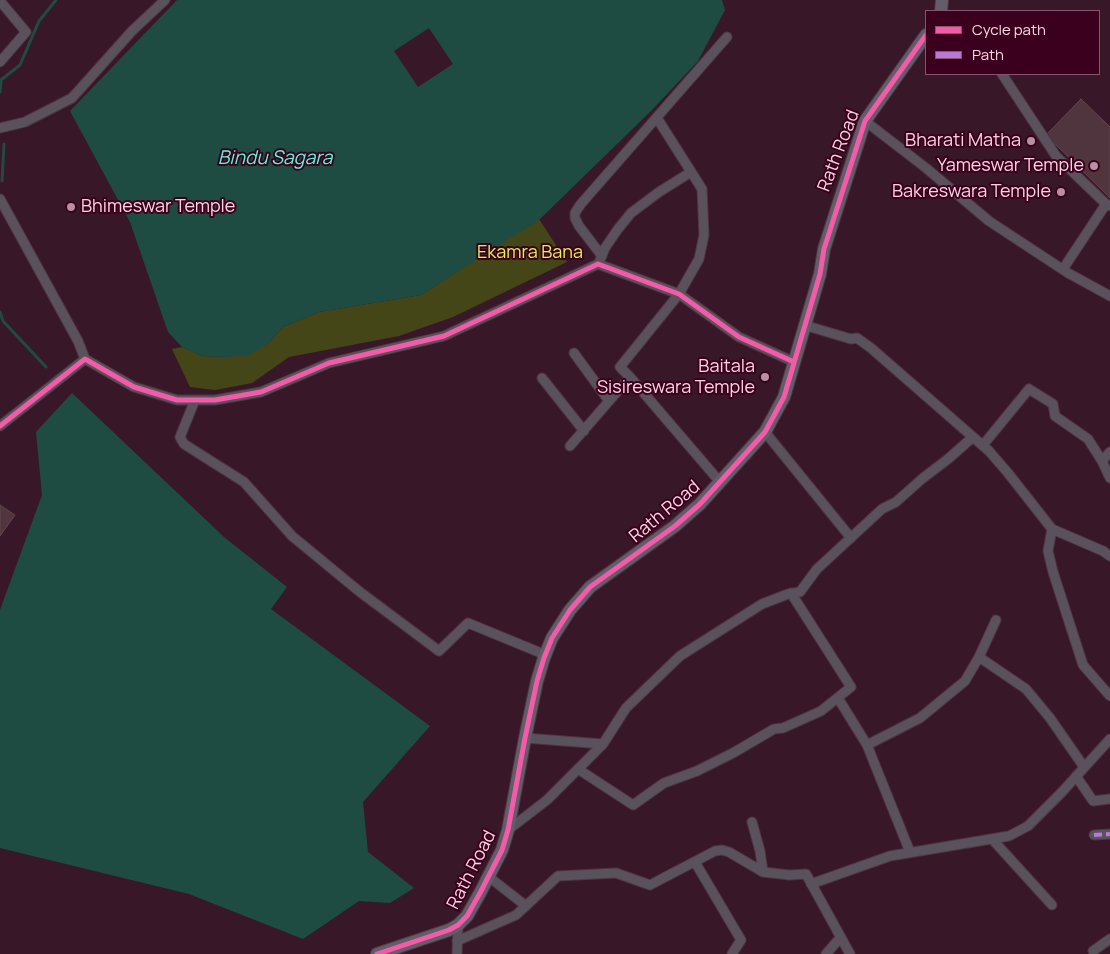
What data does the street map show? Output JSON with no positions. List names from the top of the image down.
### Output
{
  "streets": {
    "street": ["Rath Road"]
  },
  "water": ["Bindu Sagara"],
  "parks": ["Ekamra Bana"],
  "places": [
    "Bharati Matha",
    "Yameswar Temple",
    "Bakreswara Temple",
    "Bhimeswar Temple",
    "Baitala Sisireswara Temple"
  ],
  "legend": ["Cycle path", "Path"]
}
